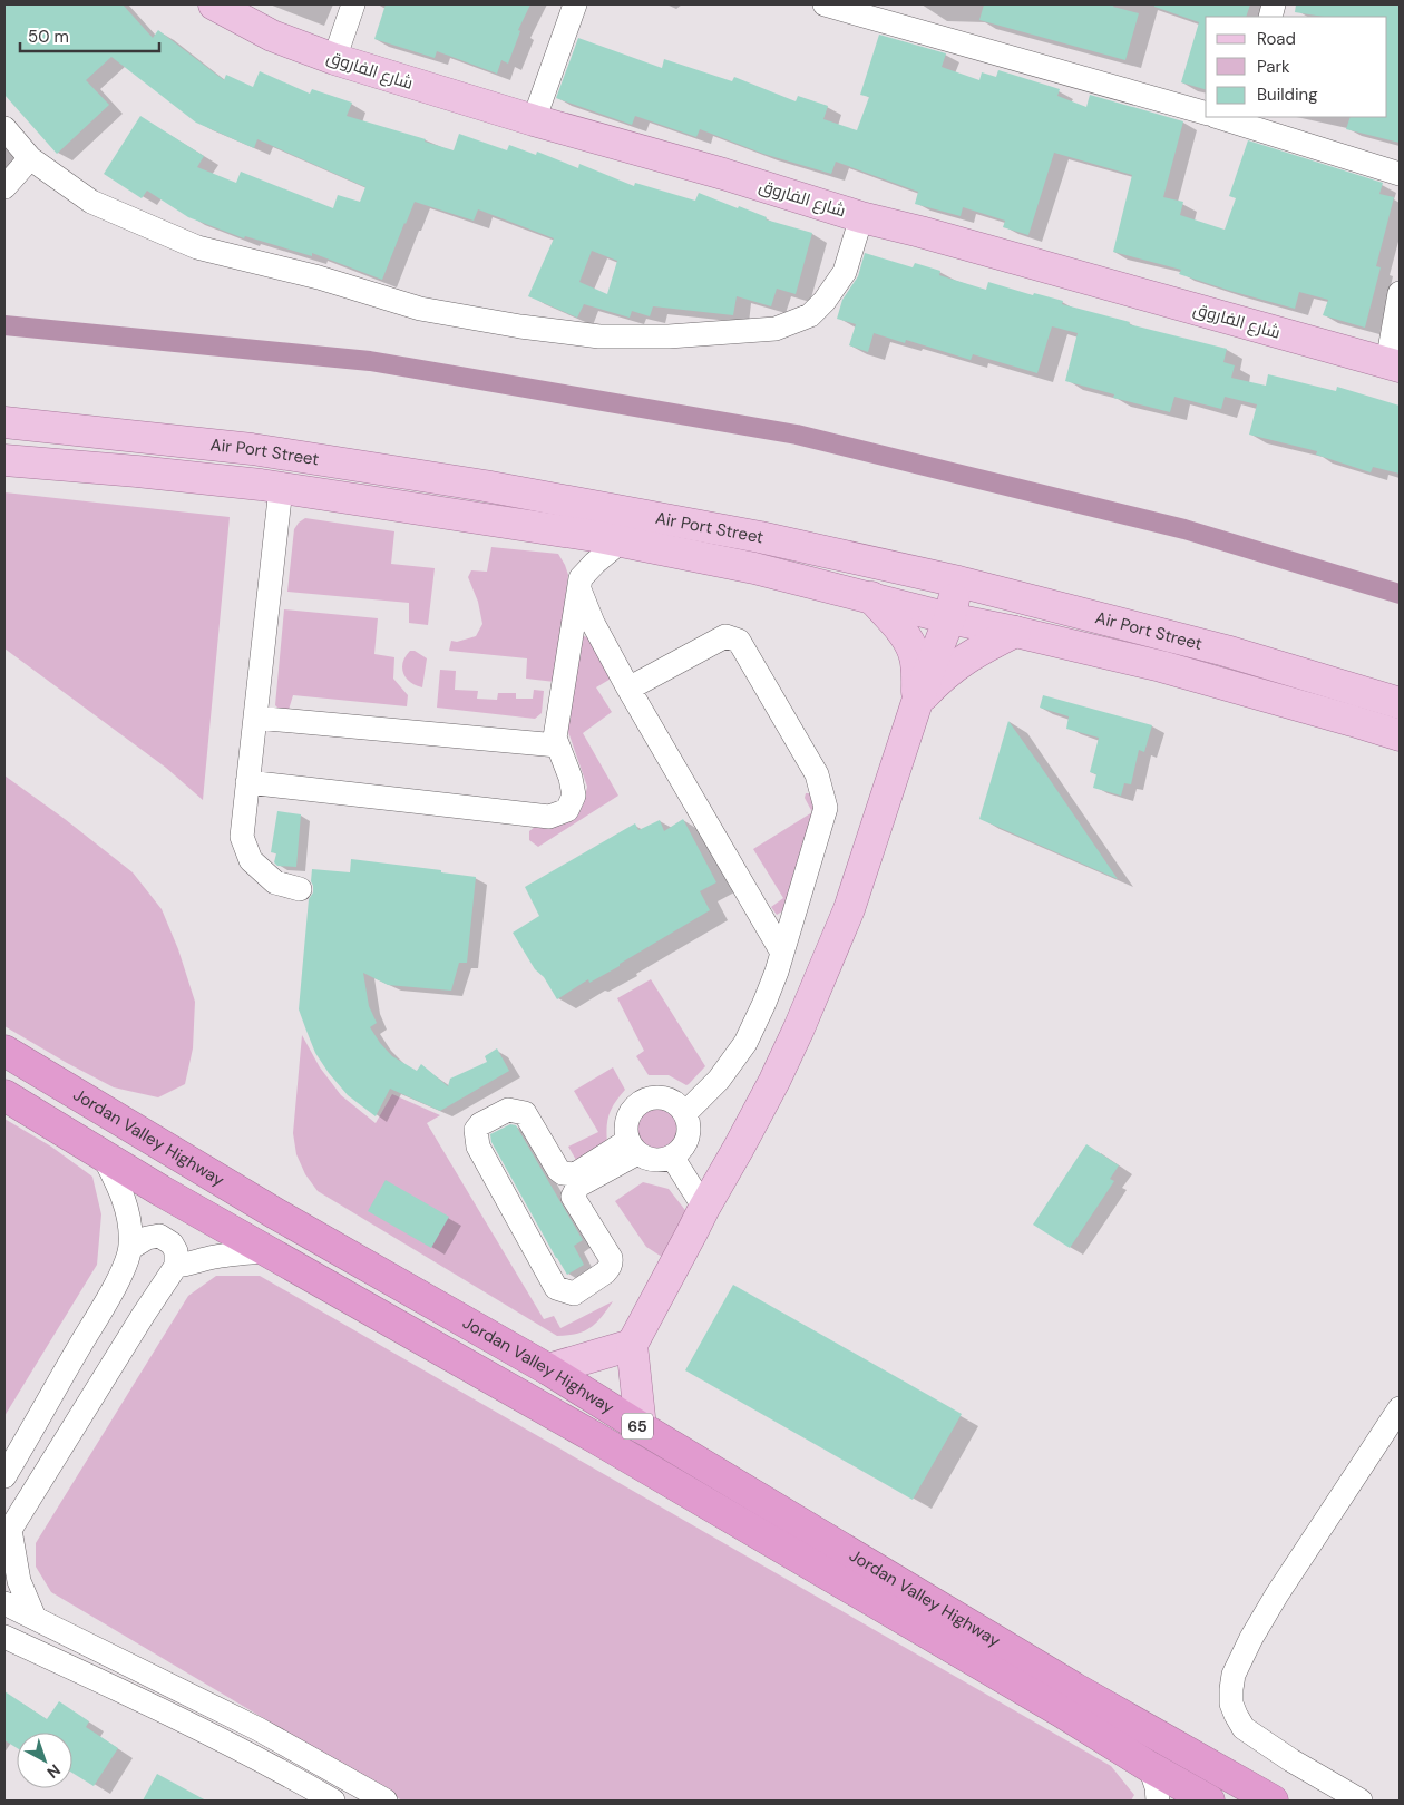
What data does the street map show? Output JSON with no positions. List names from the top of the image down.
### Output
{
  "streets": {
    "highway": ["Jordan Valley Highway", "65"],
    "main road": ["شارع الفاروق", "Air Port Street"]
  },
  "legend": ["Road", "Park", "Building"],
  "scale_bar": "50 m",
  "north": "bottom right"
}
